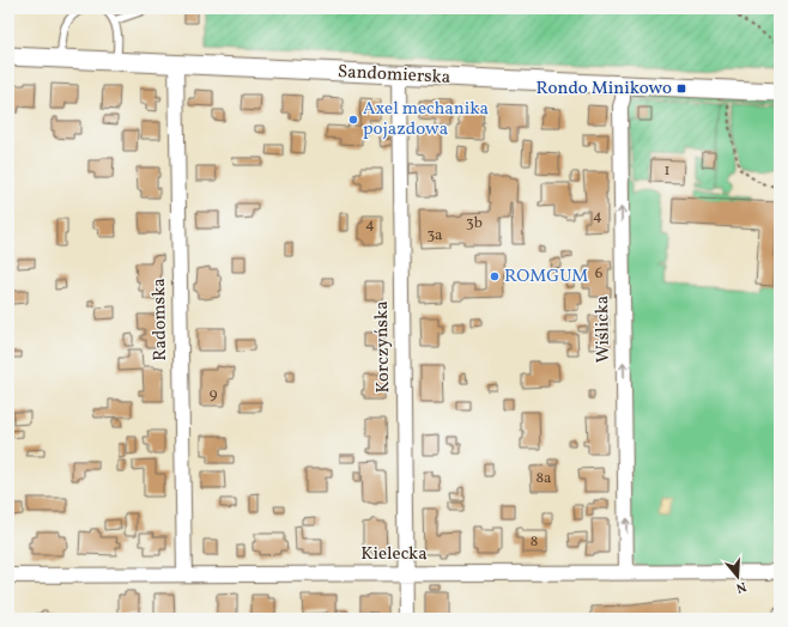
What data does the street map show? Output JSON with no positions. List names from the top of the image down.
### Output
{
  "streets": {
    "street": [
      "Sandomierska",
      "Radomska",
      "Wiślicka",
      "Korczyńska",
      "Kielecka"
    ]
  },
  "crossings": [
    ["Sandomierska", "Radomska"],
    ["Sandomierska", "Wiślicka"],
    ["Sandomierska", "Korczyńska"],
    ["Radomska", "Kielecka"],
    ["Wiślicka", "Kielecka"],
    ["Korczyńska", "Kielecka"]
  ],
  "one_way": ["Wiślicka"],
  "places": {
    "transit": ["Rondo Minikowo"],
    "other": ["Axel mechanika pojazdowa", "ROMGUM"]
  },
  "house_numbers": [
    "1",
    "4",
    "3b",
    "4",
    "3a",
    "6",
    "9",
    "8a",
    "8"
  ],
  "north": "bottom"
}
